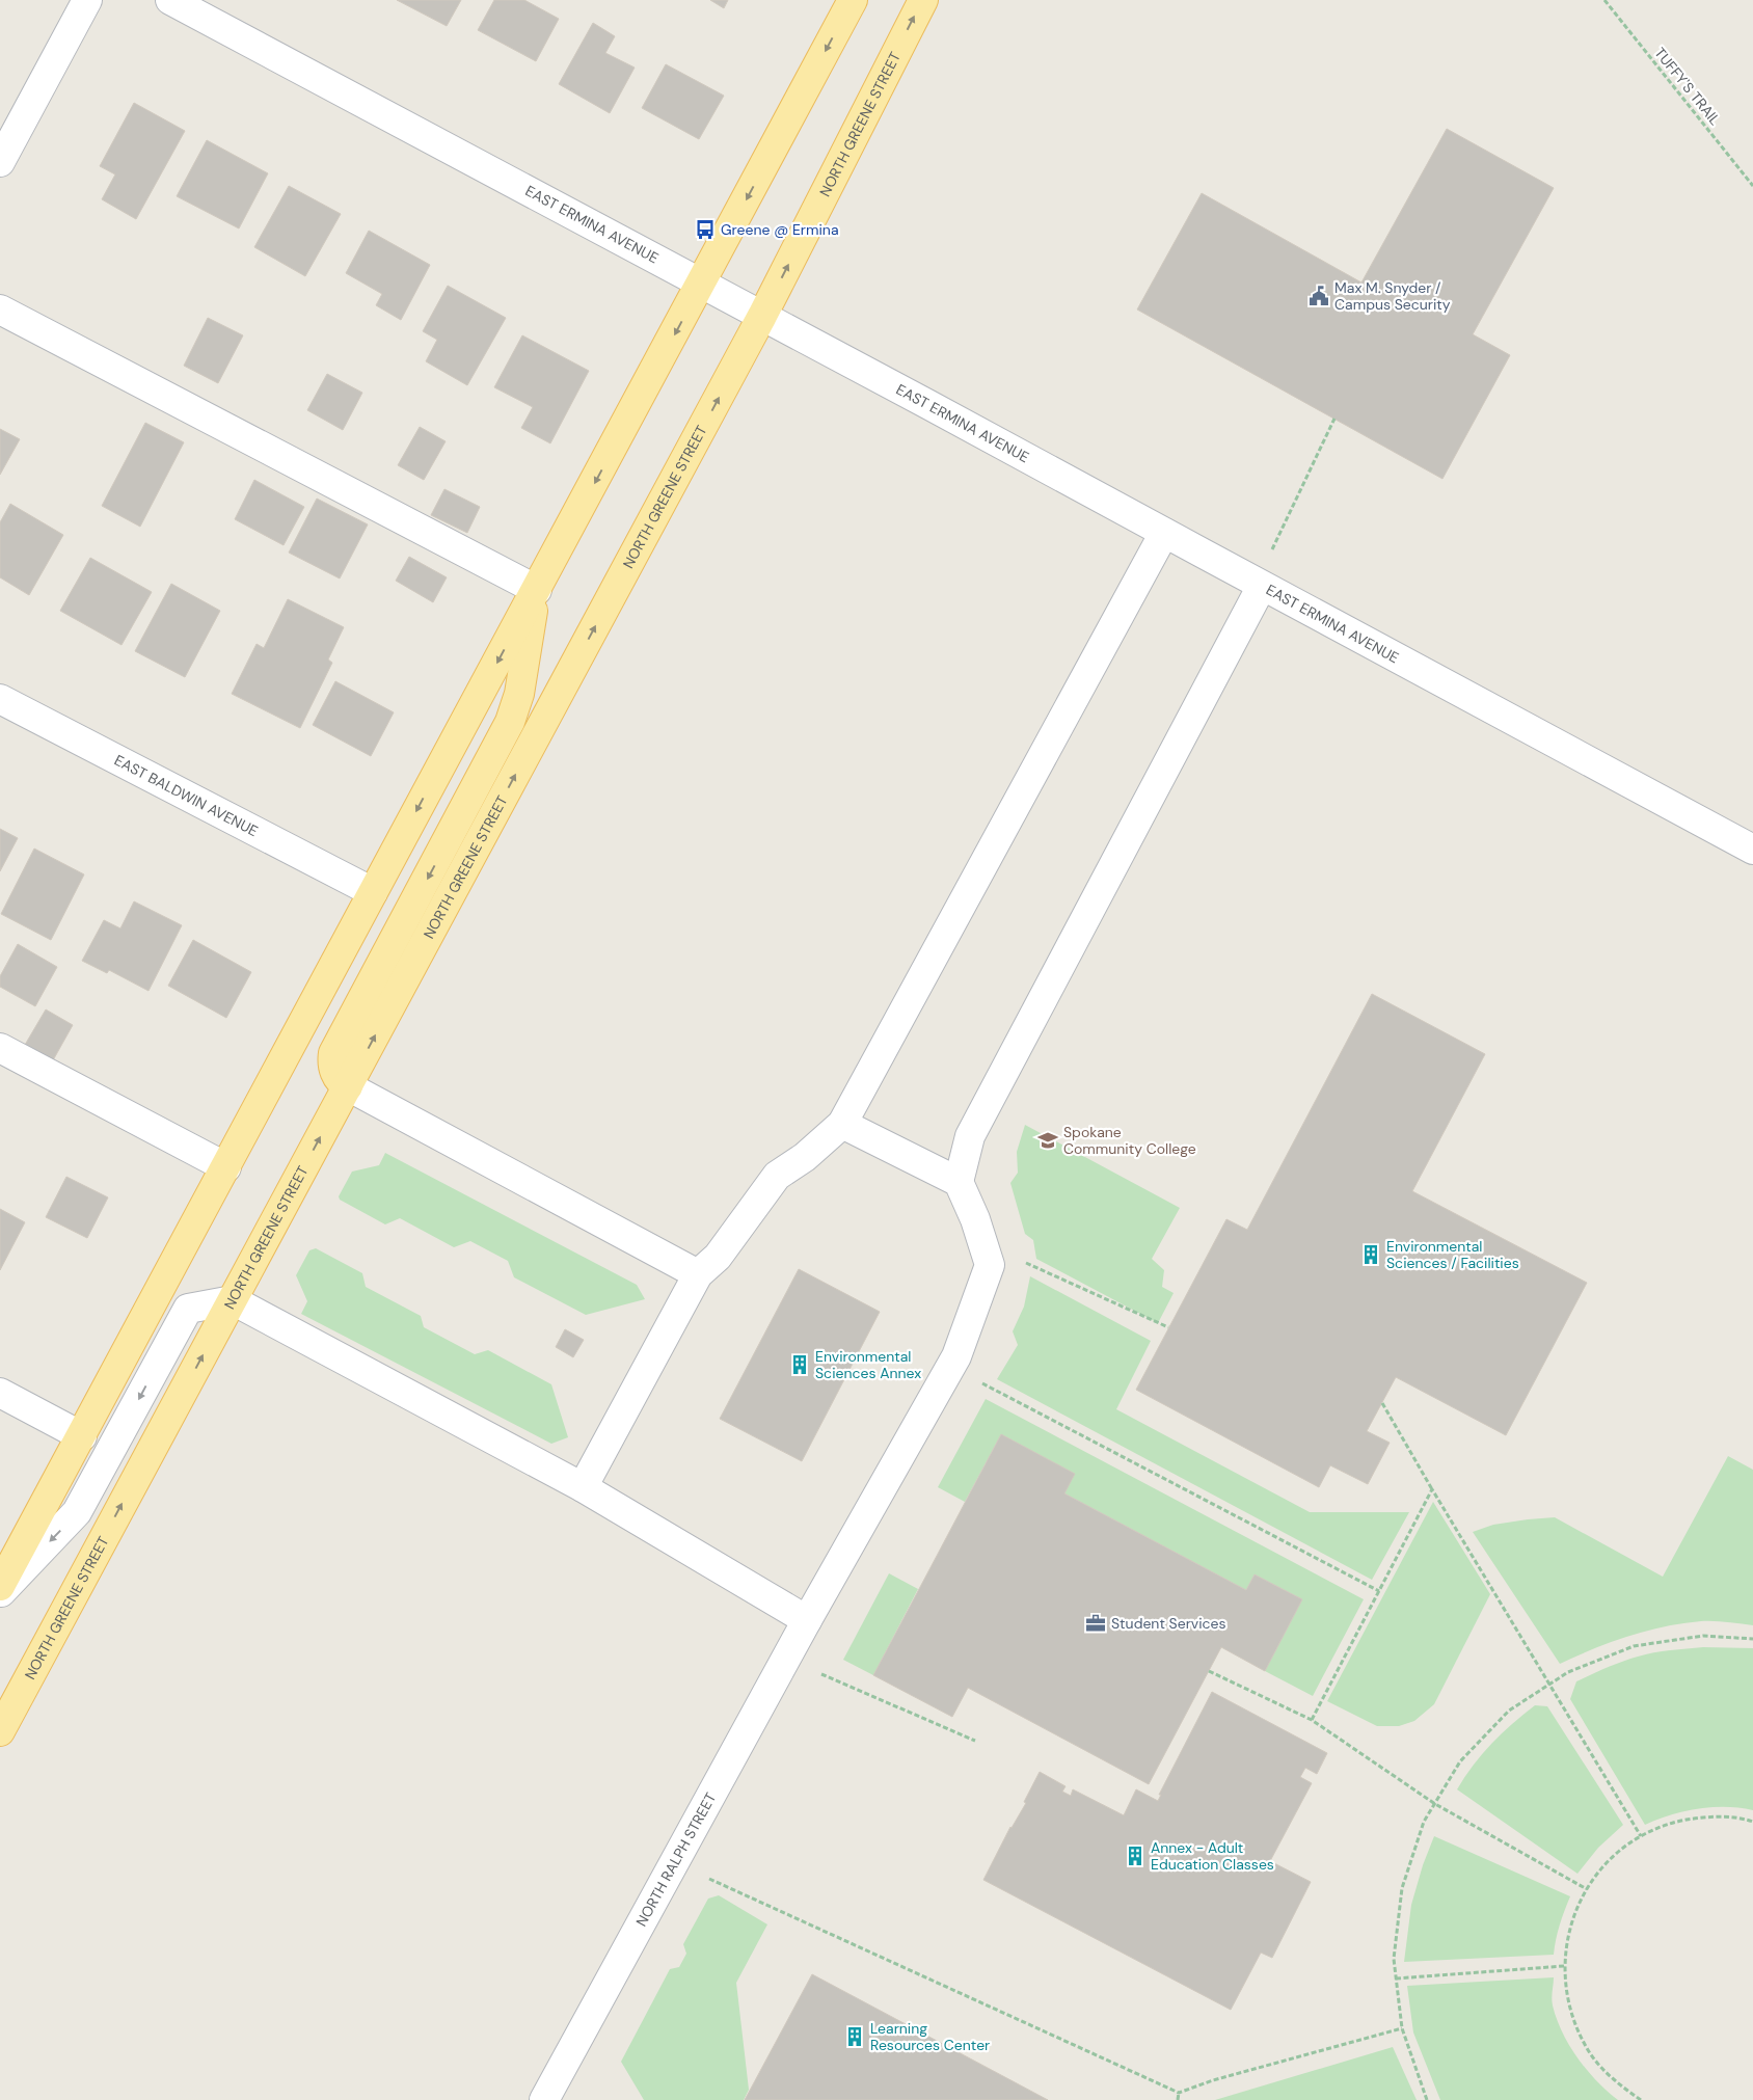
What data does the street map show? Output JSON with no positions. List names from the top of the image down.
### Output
{
  "streets": {
    "main road": ["NORTH GREENE STREET"],
    "street": ["EAST ERMINA AVENUE", "EAST BALDWIN AVENUE", "NORTH RALPH STREET"],
    "path": ["TUFFY'S TRAIL"]
  },
  "crossings": [
    ["NORTH GREENE STREET", "EAST ERMINA AVENUE"]
  ],
  "places": {
    "bus stop": ["Greene @ Ermina"],
    "public building": ["Max M. Snyder / Campus Security"],
    "school or university": ["Spokane Community College"],
    "building": [
      "Environmental Sciences / Facilities",
      "Environmental Sciences Annex",
      "Annex - Adult Education Classes",
      "Learning Resources Center"
    ],
    "office": ["Student Services"]
  }
}
